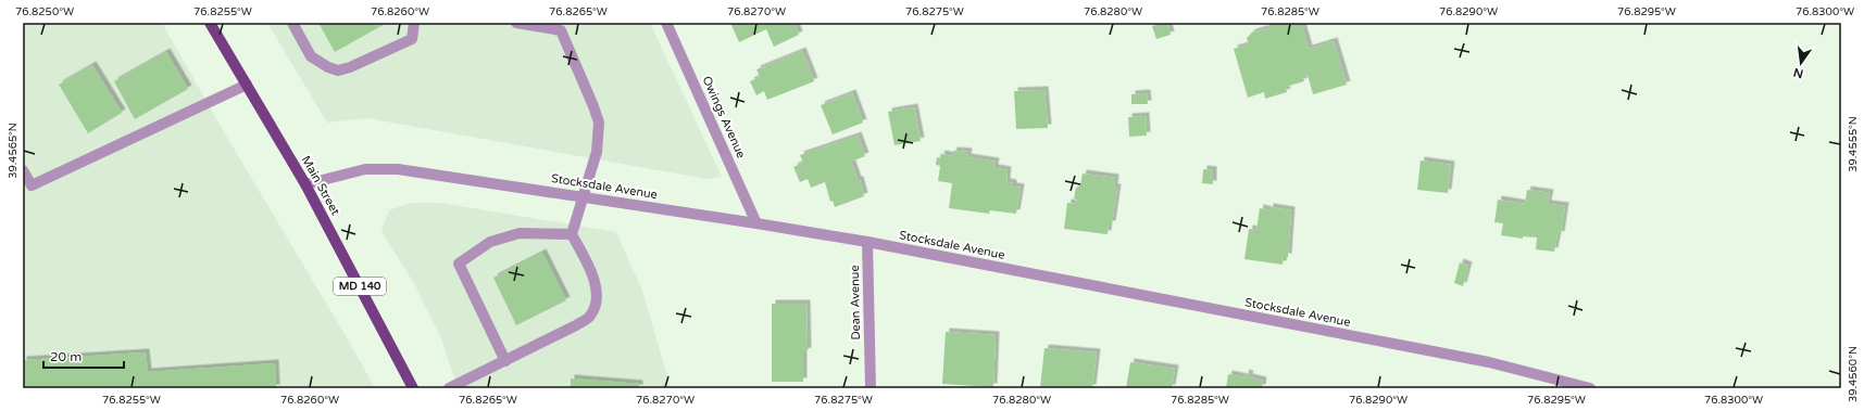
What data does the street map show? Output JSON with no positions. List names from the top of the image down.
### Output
{
  "streets": {
    "main road": ["Main Street", "MD 140"],
    "street": ["Owings Avenue", "Stocksdale Avenue", "Dean Avenue"]
  },
  "crossings": [
    ["Owings Avenue", "Stocksdale Avenue"],
    ["Main Street", "Stocksdale Avenue"],
    ["Stocksdale Avenue", "Dean Avenue"]
  ],
  "scale_bar": "20 m",
  "north": "bottom",
  "coordinates": [
    "76.8250°W",
    "76.8255°W",
    "76.8260°W",
    "76.8265°W",
    "76.8270°W",
    "76.8275°W",
    "76.8280°W",
    "76.8285°W",
    "76.8290°W",
    "76.8295°W",
    "76.8300°W",
    "39.4555°N",
    "39.4565°N",
    "39.4560°N"
  ]
}
